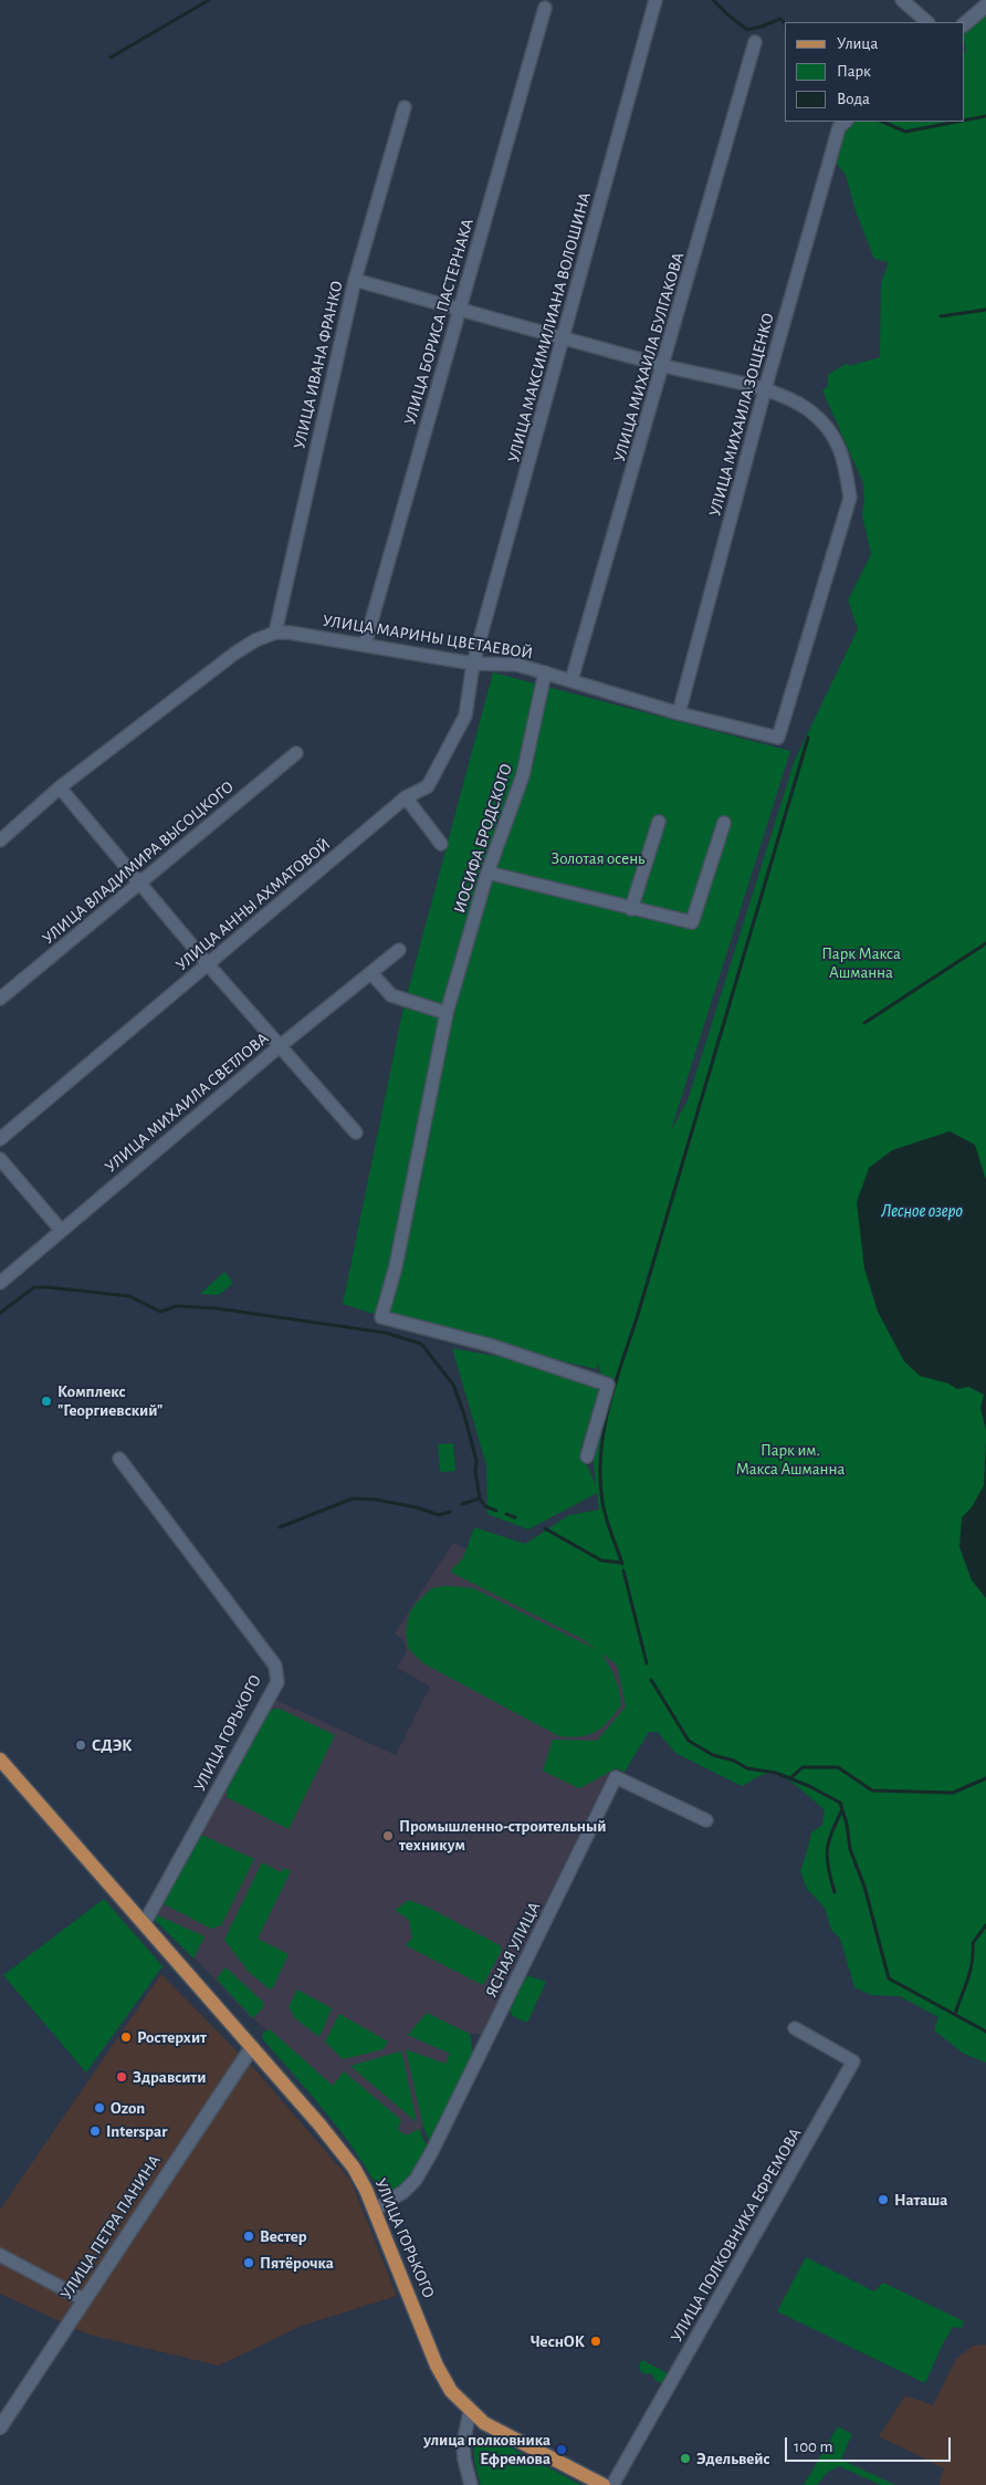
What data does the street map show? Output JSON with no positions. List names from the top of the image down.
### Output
{
  "streets": {
    "main road": ["УЛИЦА ГОРЬКОГО", "УЛИЦА ПЕТРА ПАНИНА"],
    "street": [
      "УЛИЦА БОРИСА ПАСТЕРНАКА",
      "УЛИЦА МАКСИМИЛИАНА ВОЛОШИНА",
      "УЛИЦА МИХАИЛА БУЛГАКОВА",
      "УЛИЦА ИВАНА ФРАНКО",
      "УЛИЦА МИХАИЛА ЗОЩЕНКО",
      "УЛИЦА МАРИНЫ ЦВЕТАЕВОЙ",
      "ИОСИФА БРОДСКОГО",
      "УЛИЦА ВЛАДИМИРА ВЫСОЦКОГО",
      "УЛИЦА АННЫ АХМАТОВОЙ",
      "УЛИЦА МИХАИЛА СВЕТЛОВА",
      "ЯСНАЯ УЛИЦА",
      "УЛИЦА ПОЛКОВНИКА ЕФРЕМОВА"
    ]
  },
  "crossings": [
    ["УЛИЦА БОРИСА ПАСТЕРНАКА", "УЛИЦА МАРИНЫ ЦВЕТАЕВОЙ"],
    ["УЛИЦА МАКСИМИЛИАНА ВОЛОШИНА", "УЛИЦА МАРИНЫ ЦВЕТАЕВОЙ"],
    ["УЛИЦА МАКСИМИЛИАНА ВОЛОШИНА", "УЛИЦА АННЫ АХМАТОВОЙ"],
    ["УЛИЦА МИХАИЛА БУЛГАКОВА", "УЛИЦА МАРИНЫ ЦВЕТАЕВОЙ"],
    ["УЛИЦА ИВАНА ФРАНКО", "УЛИЦА МАРИНЫ ЦВЕТАЕВОЙ"],
    ["УЛИЦА МИХАИЛА ЗОЩЕНКО", "УЛИЦА МАРИНЫ ЦВЕТАЕВОЙ"],
    ["УЛИЦА МАРИНЫ ЦВЕТАЕВОЙ", "ИОСИФА БРОДСКОГО"],
    ["УЛИЦА МАРИНЫ ЦВЕТАЕВОЙ", "УЛИЦА АННЫ АХМАТОВОЙ"],
    ["УЛИЦА ГОРЬКОГО", "ЯСНАЯ УЛИЦА"],
    ["УЛИЦА ГОРЬКОГО", "УЛИЦА ПЕТРА ПАНИНА"]
  ],
  "water": ["Лесное озеро"],
  "parks": ["Золотая осень", "Парк Макса Ашманна", "Парк им. Макса Ашманна"],
  "places": [
    "Комплекс \"Георгиевский\"",
    "СДЭК",
    "Промышленно-строительный техникум",
    "Ростерхит",
    "Здравсити",
    "Ozon",
    "Interspar",
    "Наташа",
    "Вестер",
    "Пятёрочка",
    "ЧеснОК",
    "улица полковника Ефремова",
    "Эдельвейс"
  ],
  "legend": ["Улица", "Парк", "Вода"],
  "scale_bar": "100 m"
}
